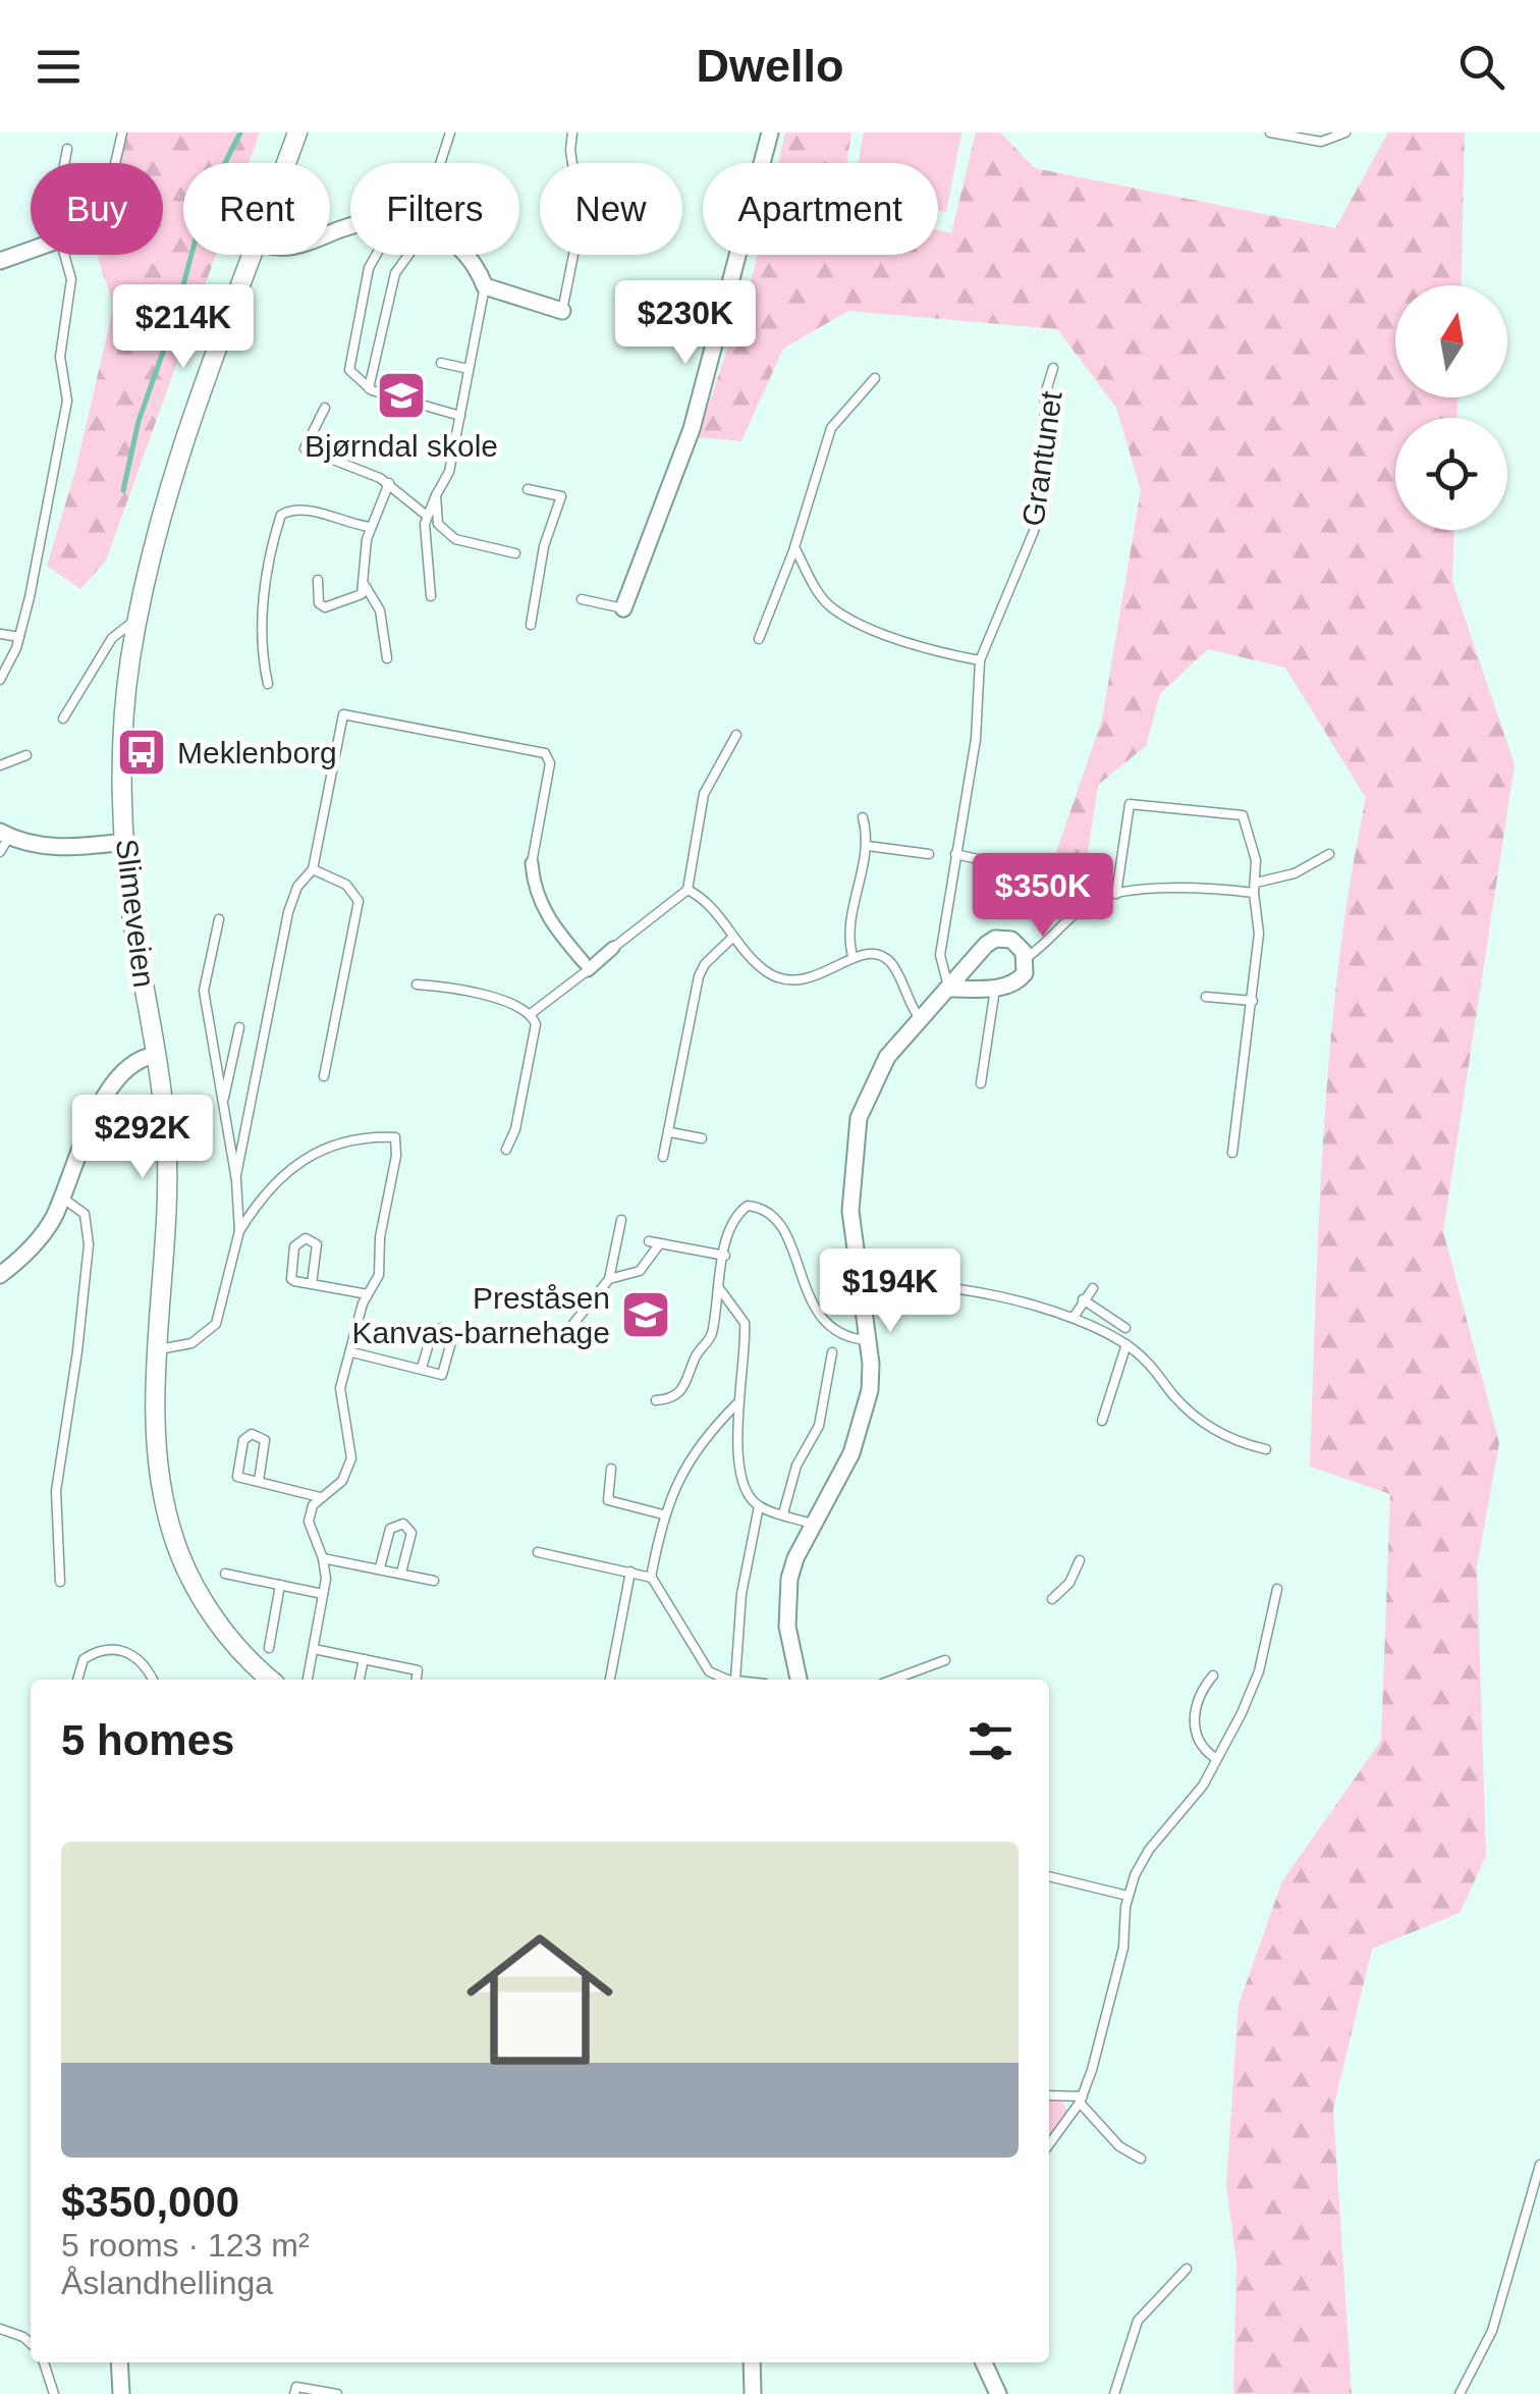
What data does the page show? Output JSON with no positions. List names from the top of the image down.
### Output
{
  "streets": {
    "street": ["Slimeveien"],
    "lane": ["Grantunet"]
  },
  "places": {
    "school or university": ["Bjørndal skole", "Preståsen Kanvas-barnehage"],
    "bus stop": ["Meklenborg"]
  },
  "north": "top",
  "page": {
    "header": "Dwello",
    "chip": [
      "Buy",
      "Rent",
      "Filters",
      "New",
      "Apartment"
    ],
    "price": [
      "$230K",
      "$214K",
      "$350K",
      "$292K",
      "$194K"
    ],
    "heading": "5 homes",
    "list": [
      {
        "name": "$350,000",
        "note": "5 rooms · 123 m² · Åslandhellinga"
      }
    ]
  }
}
